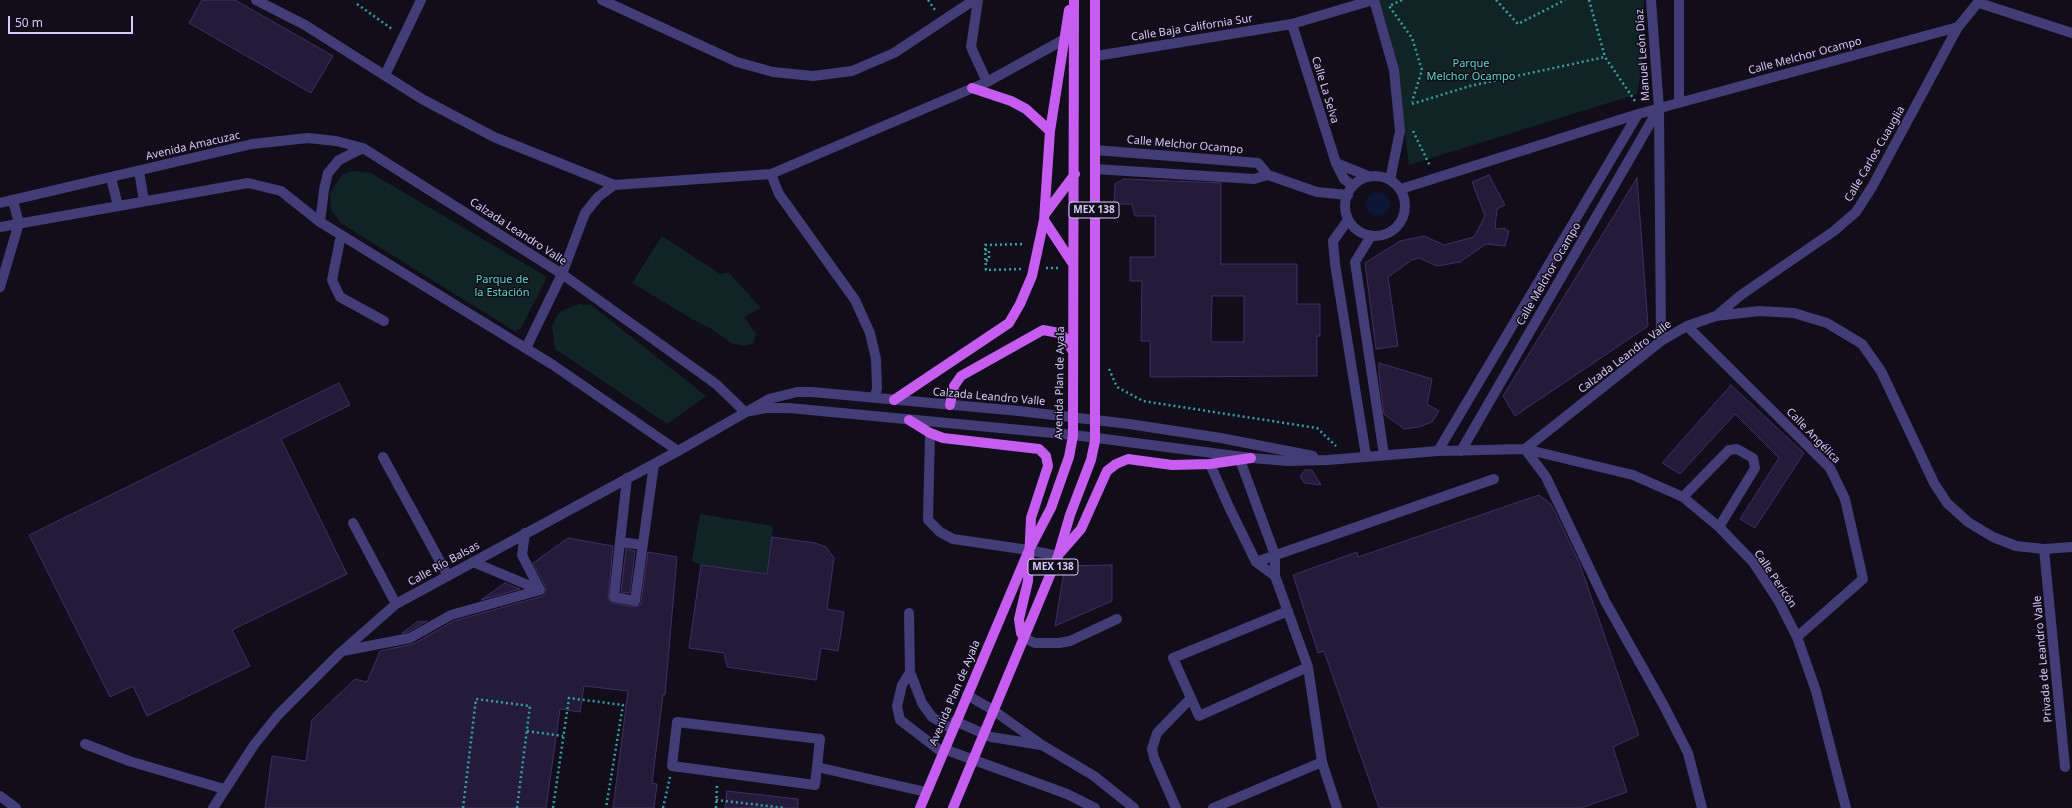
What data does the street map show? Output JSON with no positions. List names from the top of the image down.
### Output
{
  "streets": {
    "main road": ["MEX 138", "Avenida Plan de Ayala"],
    "street": [
      "Calle Baja California Sur",
      "Manuel León Díaz",
      "Calle Melchor Ocampo",
      "Calle La Selva",
      "Avenida Amacuzac",
      "Calle Carlos Cuauglia",
      "Calzada Leandro Valle",
      "Calle Angélica",
      "Calle Río Balsas",
      "Calle Pericón",
      "Privada de Leandro Valle"
    ]
  },
  "crossings": [
    ["Calle Baja California Sur", "Calle La Selva"],
    ["Calle Baja California Sur", "MEX 138"],
    ["Manuel León Díaz", "Calle Melchor Ocampo"],
    ["Calle Melchor Ocampo", "Calle La Selva"],
    ["Calle Melchor Ocampo", "Calle Carlos Cuauglia"],
    ["Calle Melchor Ocampo", "MEX 138"],
    ["Calle Melchor Ocampo", "Calzada Leandro Valle"],
    ["Avenida Amacuzac", "Calzada Leandro Valle"],
    ["Calle Carlos Cuauglia", "Calzada Leandro Valle"],
    ["Calzada Leandro Valle", "Calle Angélica"],
    ["Calzada Leandro Valle", "Calle Río Balsas"],
    ["Calzada Leandro Valle", "Calle Pericón"],
    ["Calzada Leandro Valle", "Privada de Leandro Valle"],
    ["Calle Angélica", "Calle Pericón"]
  ],
  "parks": ["Parque Melchor Ocampo", "Parque de la Estación"],
  "scale_bar": "50 m"
}
